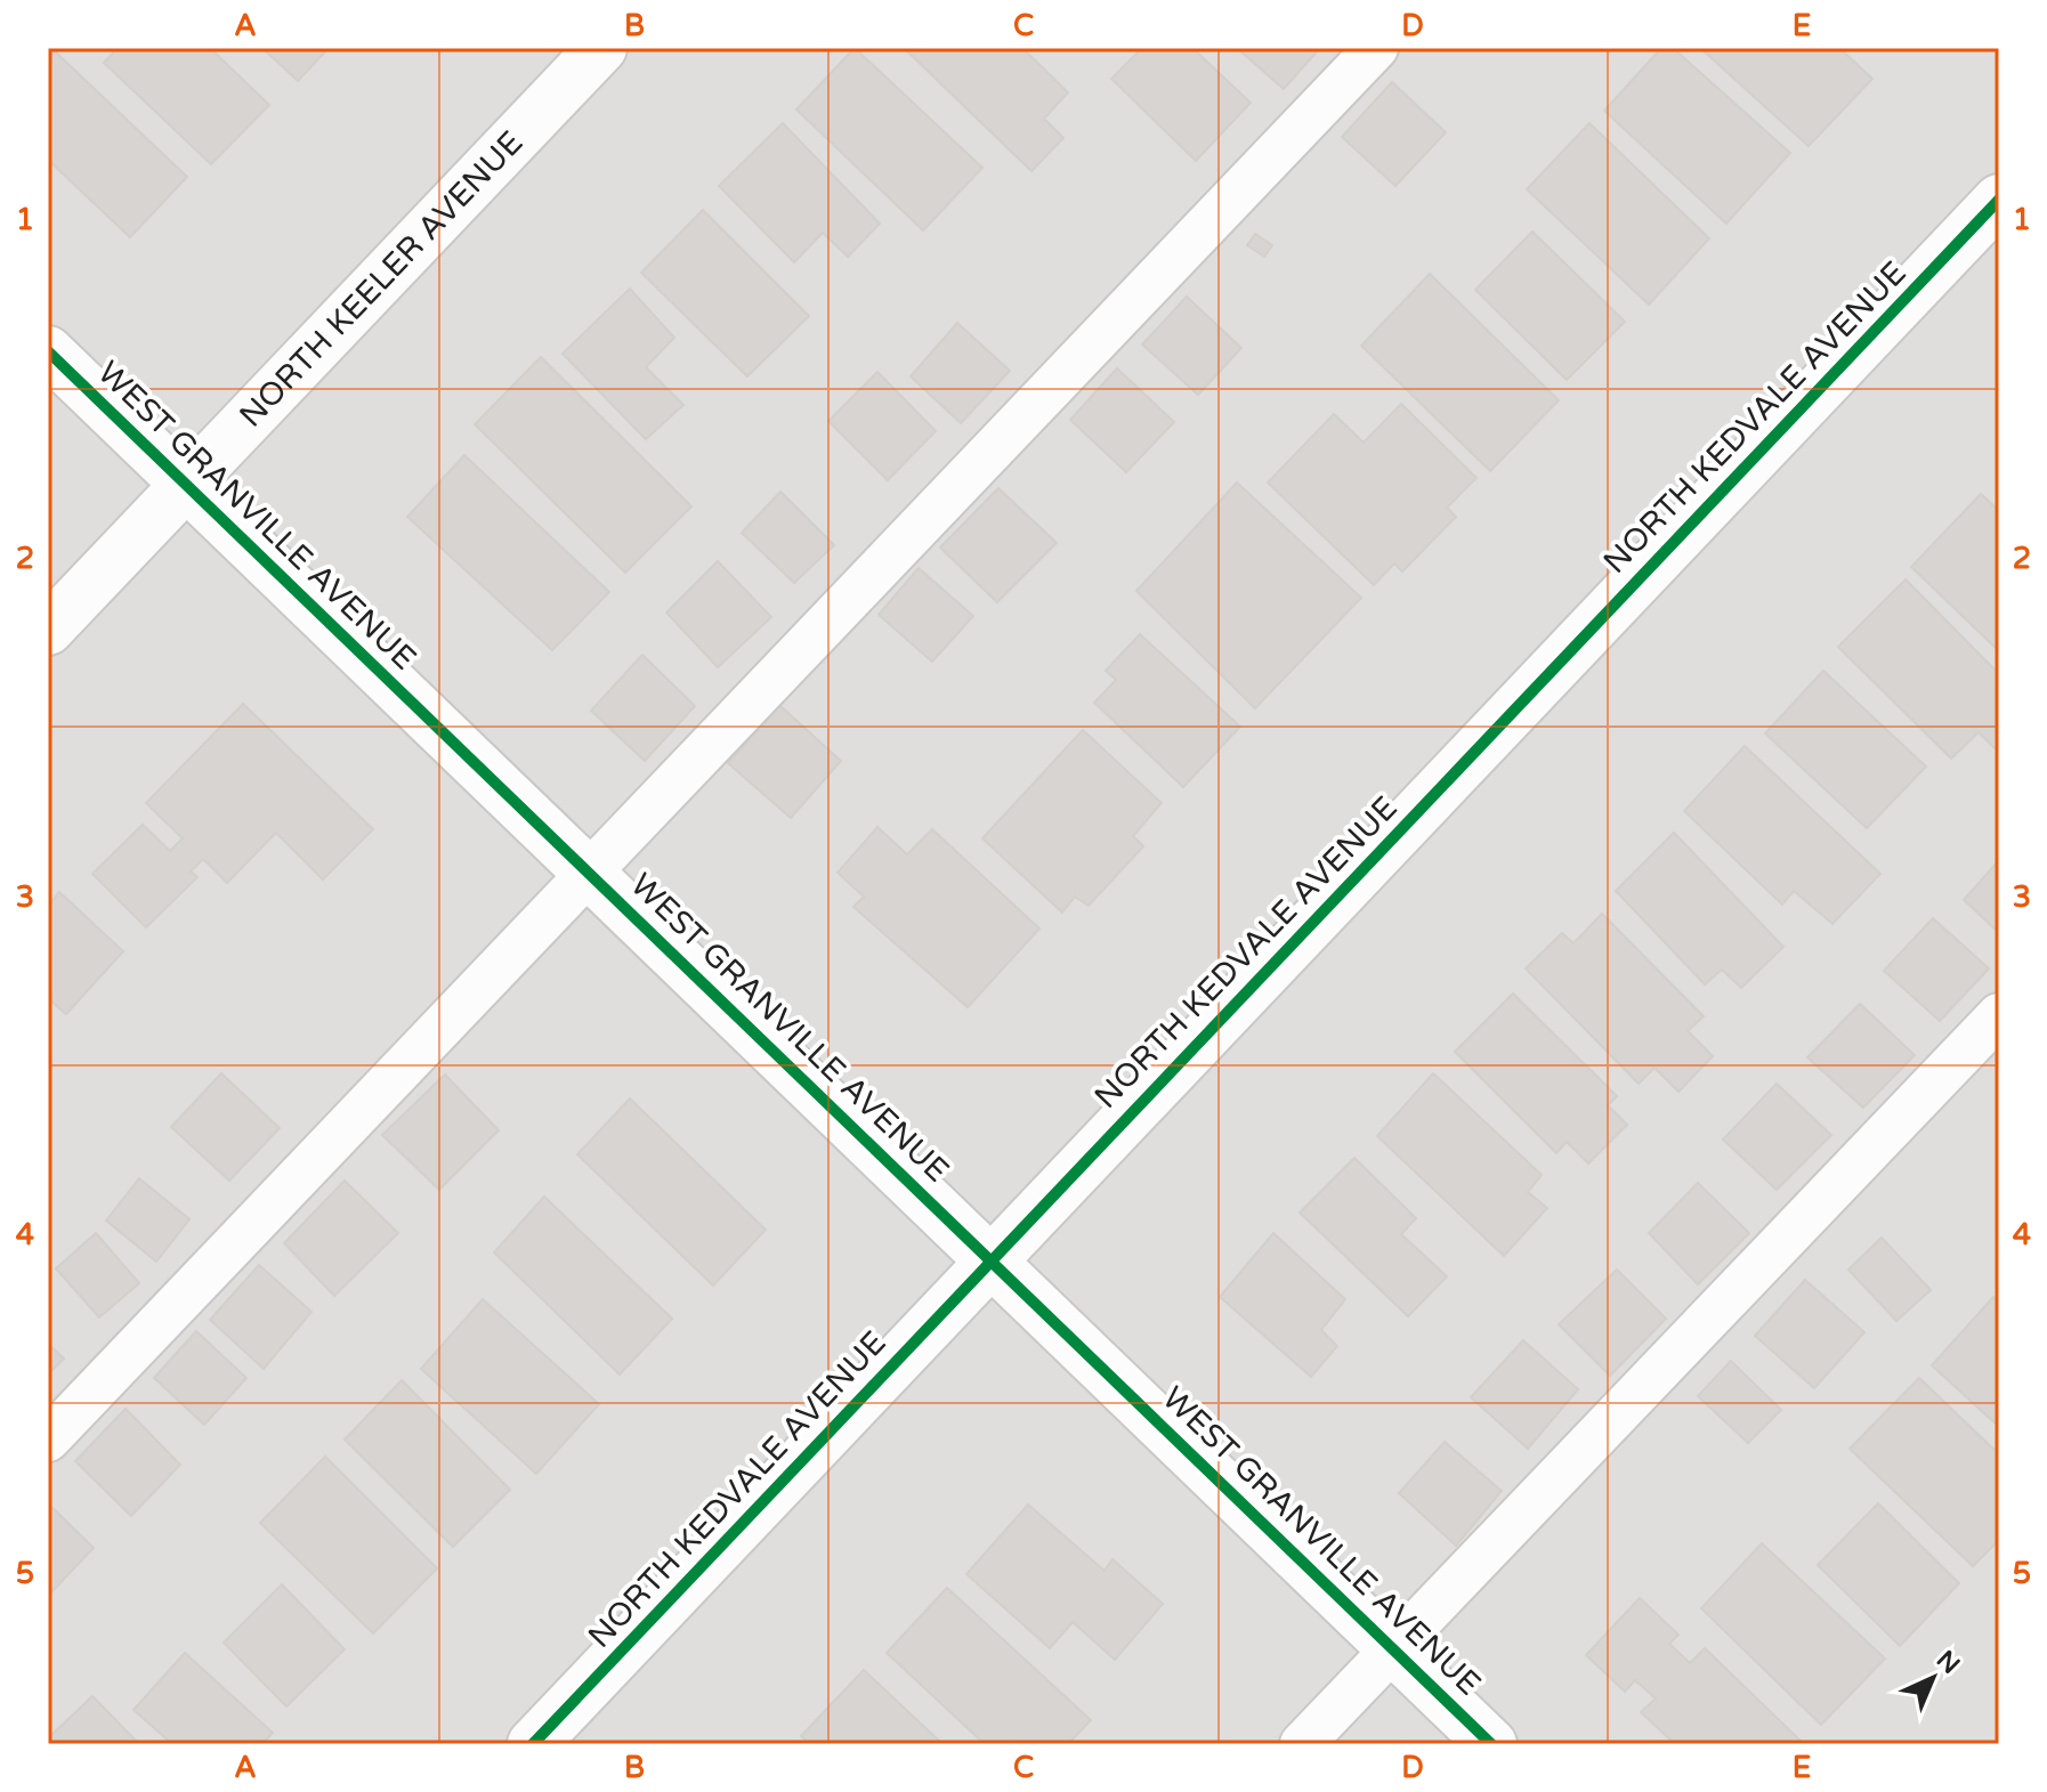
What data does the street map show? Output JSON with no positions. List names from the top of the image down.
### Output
{
  "streets": {
    "street": ["NORTH KEELER AVENUE", "NORTH KEDVALE AVENUE", "WEST GRANVILLE AVENUE"]
  },
  "crossings": [
    ["NORTH KEELER AVENUE", "WEST GRANVILLE AVENUE"],
    ["NORTH KEDVALE AVENUE", "WEST GRANVILLE AVENUE"]
  ],
  "north": "top right",
  "grid": {
    "columns": [
      "A",
      "B",
      "C",
      "D",
      "E"
    ],
    "rows": [
      "1",
      "2",
      "3",
      "4",
      "5"
    ]
  }
}
